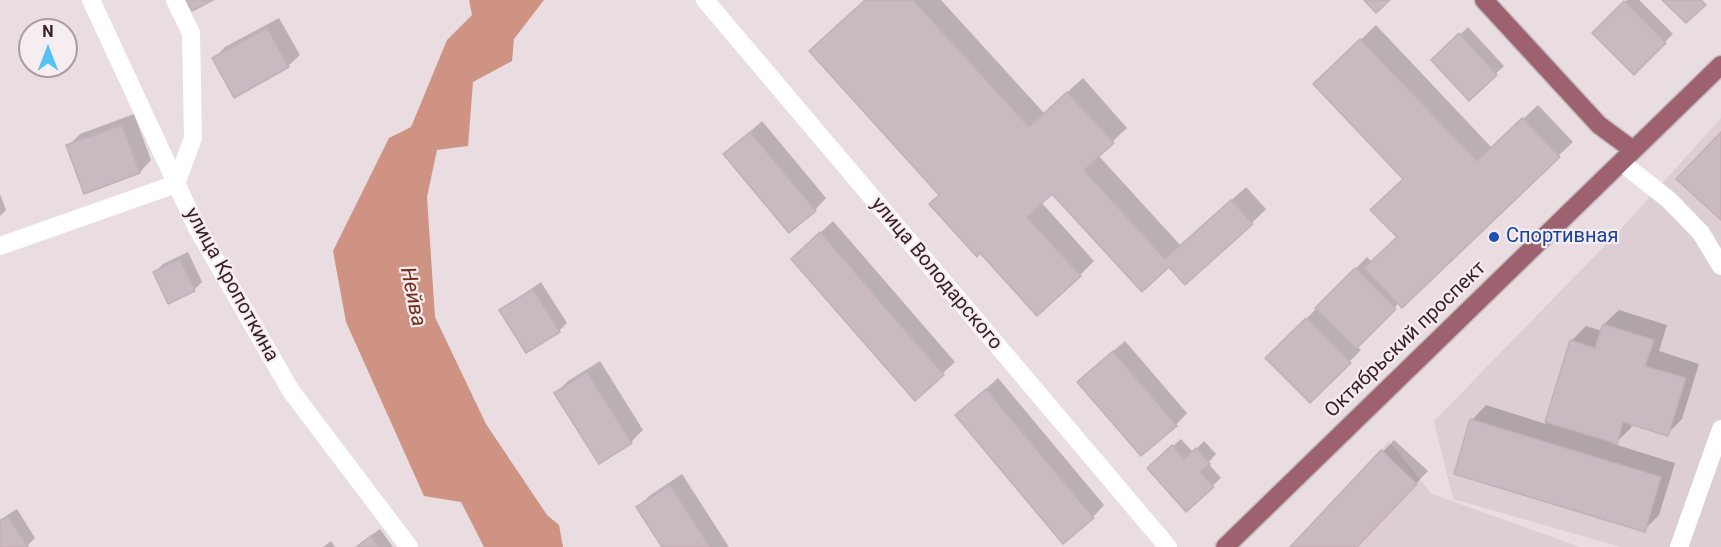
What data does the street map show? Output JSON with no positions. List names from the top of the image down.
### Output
{
  "streets": {
    "main road": ["Октябрьский проспект"],
    "street": ["улица Володарского", "улица Кропоткина"]
  },
  "water": ["Нейва"],
  "places": ["Спортивная"],
  "north": "top"
}
